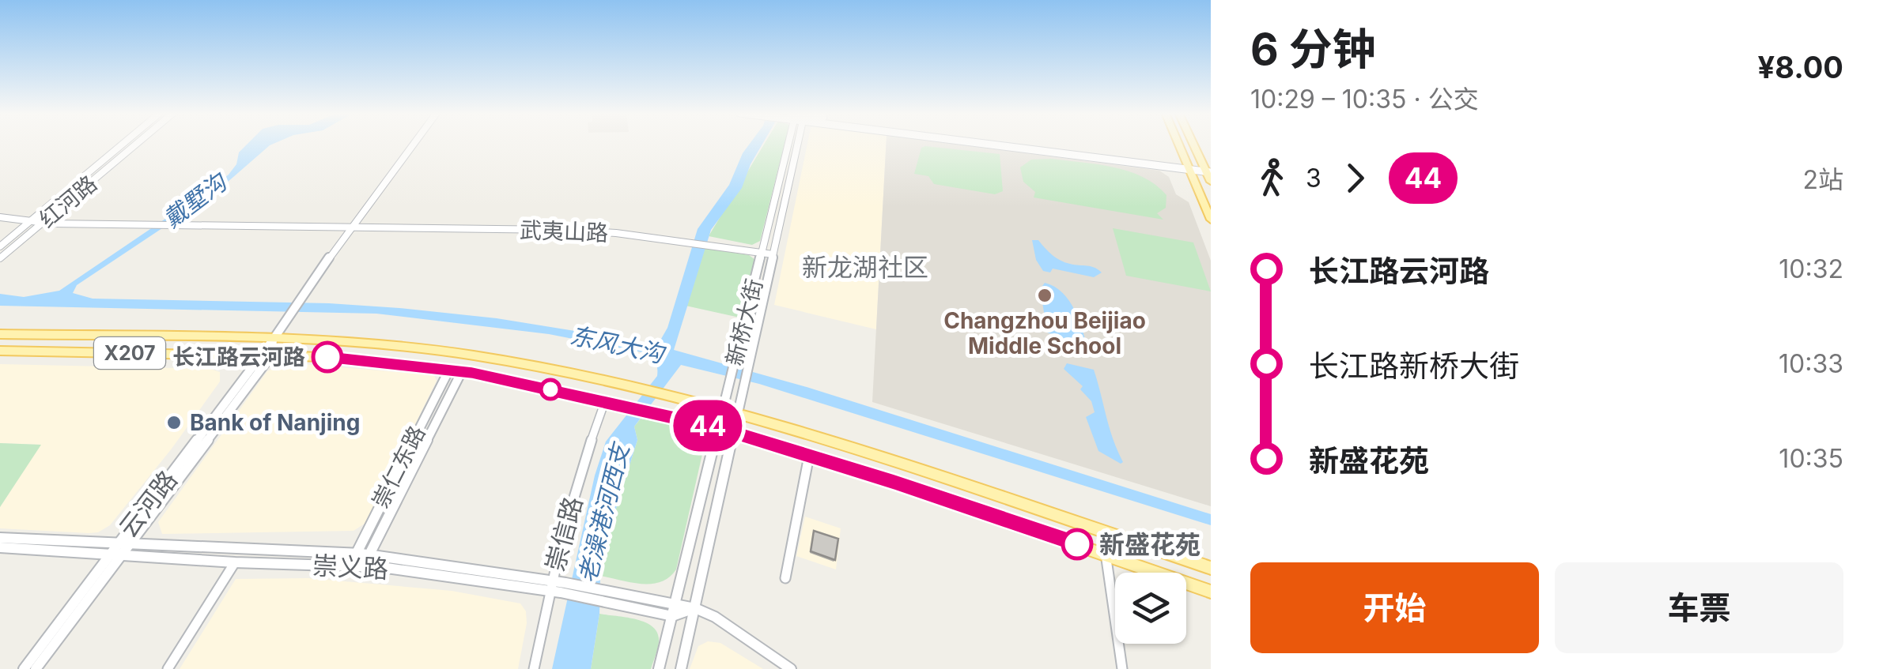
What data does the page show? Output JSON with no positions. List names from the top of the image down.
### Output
{
  "streets": {
    "main road": ["X207"],
    "street": [
      "红河路",
      "武夷山路",
      "新桥大街",
      "崇仁东路",
      "云河路",
      "崇信路",
      "崇义路"
    ]
  },
  "crossings": [
    ["红河路", "武夷山路"],
    ["武夷山路", "新桥大街"],
    ["武夷山路", "云河路"],
    ["新桥大街", "X207"],
    ["新桥大街", "崇义路"],
    ["X207", "崇仁东路"],
    ["X207", "云河路"],
    ["X207", "崇信路"],
    ["崇仁东路", "崇义路"],
    ["云河路", "崇义路"],
    ["崇信路", "崇义路"]
  ],
  "districts": ["新龙湖社区"],
  "water": ["戴墅沟", "东风大沟", "老澡港河西支"],
  "places": [
    "Changzhou Beijiao Middle School",
    "长江路云河路",
    "Bank of Nanjing",
    "新盛花苑"
  ],
  "lines": ["bus line 44"],
  "page": {
    "on_map": "44",
    "heading": ["6 分钟", "10:29 – 10:35 · 公交", "¥8.00"],
    "legs": ["3", "44", "2站"],
    "list": [
      {
        "name": "长江路云河路",
        "value": "10:32"
      },
      {
        "name": "长江路新桥大街",
        "value": "10:33"
      },
      {
        "name": "新盛花苑",
        "value": "10:35"
      }
    ],
    "buttons": ["开始", "车票"]
  }
}
